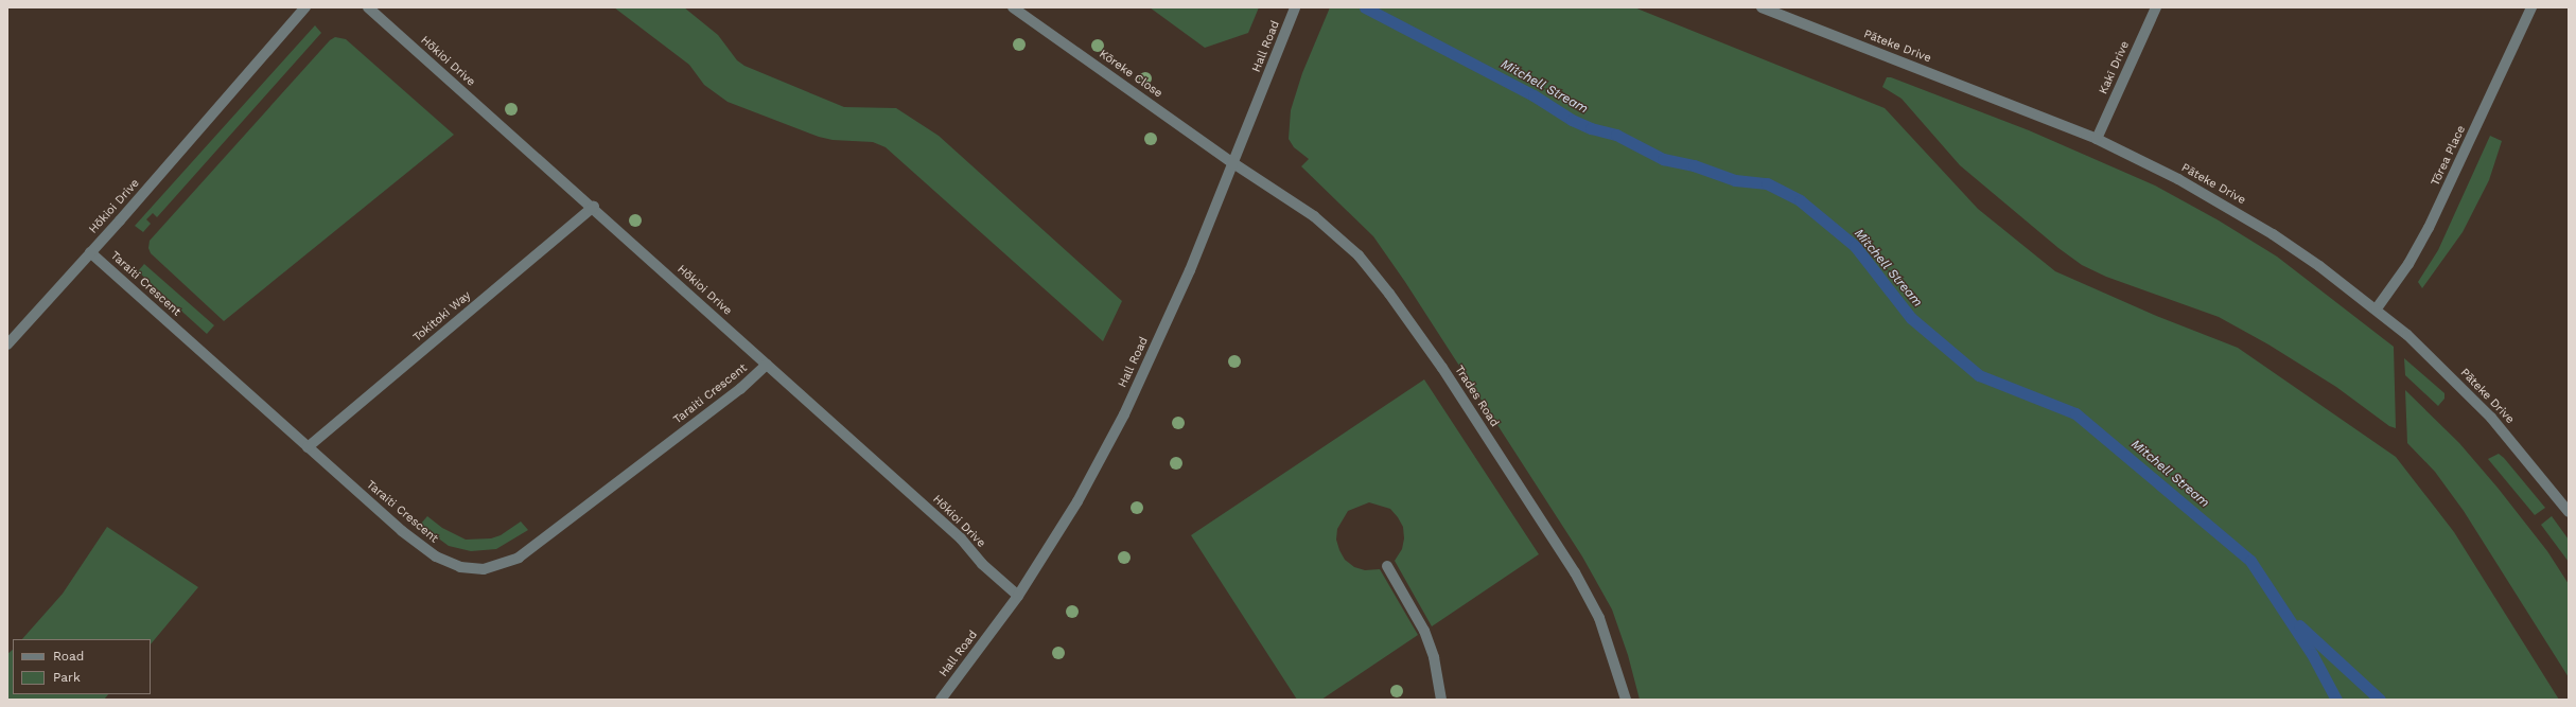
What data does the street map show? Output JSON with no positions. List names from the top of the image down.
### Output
{
  "streets": {
    "street": [
      "Hall Road",
      "Pāteke Drive",
      "Hōkioi Drive",
      "Kakī Drive",
      "Kōreke Close",
      "Tōrea Place",
      "Taraiti Crescent",
      "Tokitoki Way",
      "Trades Road"
    ]
  },
  "crossings": [
    ["Hall Road", "Hōkioi Drive"],
    ["Hall Road", "Kōreke Close"],
    ["Hall Road", "Trades Road"],
    ["Pāteke Drive", "Kakī Drive"],
    ["Pāteke Drive", "Tōrea Place"],
    ["Hōkioi Drive", "Taraiti Crescent"],
    ["Hōkioi Drive", "Tokitoki Way"],
    ["Kōreke Close", "Trades Road"],
    ["Taraiti Crescent", "Tokitoki Way"]
  ],
  "water": ["Mitchell Stream"],
  "legend": ["Road", "Park"]
}
